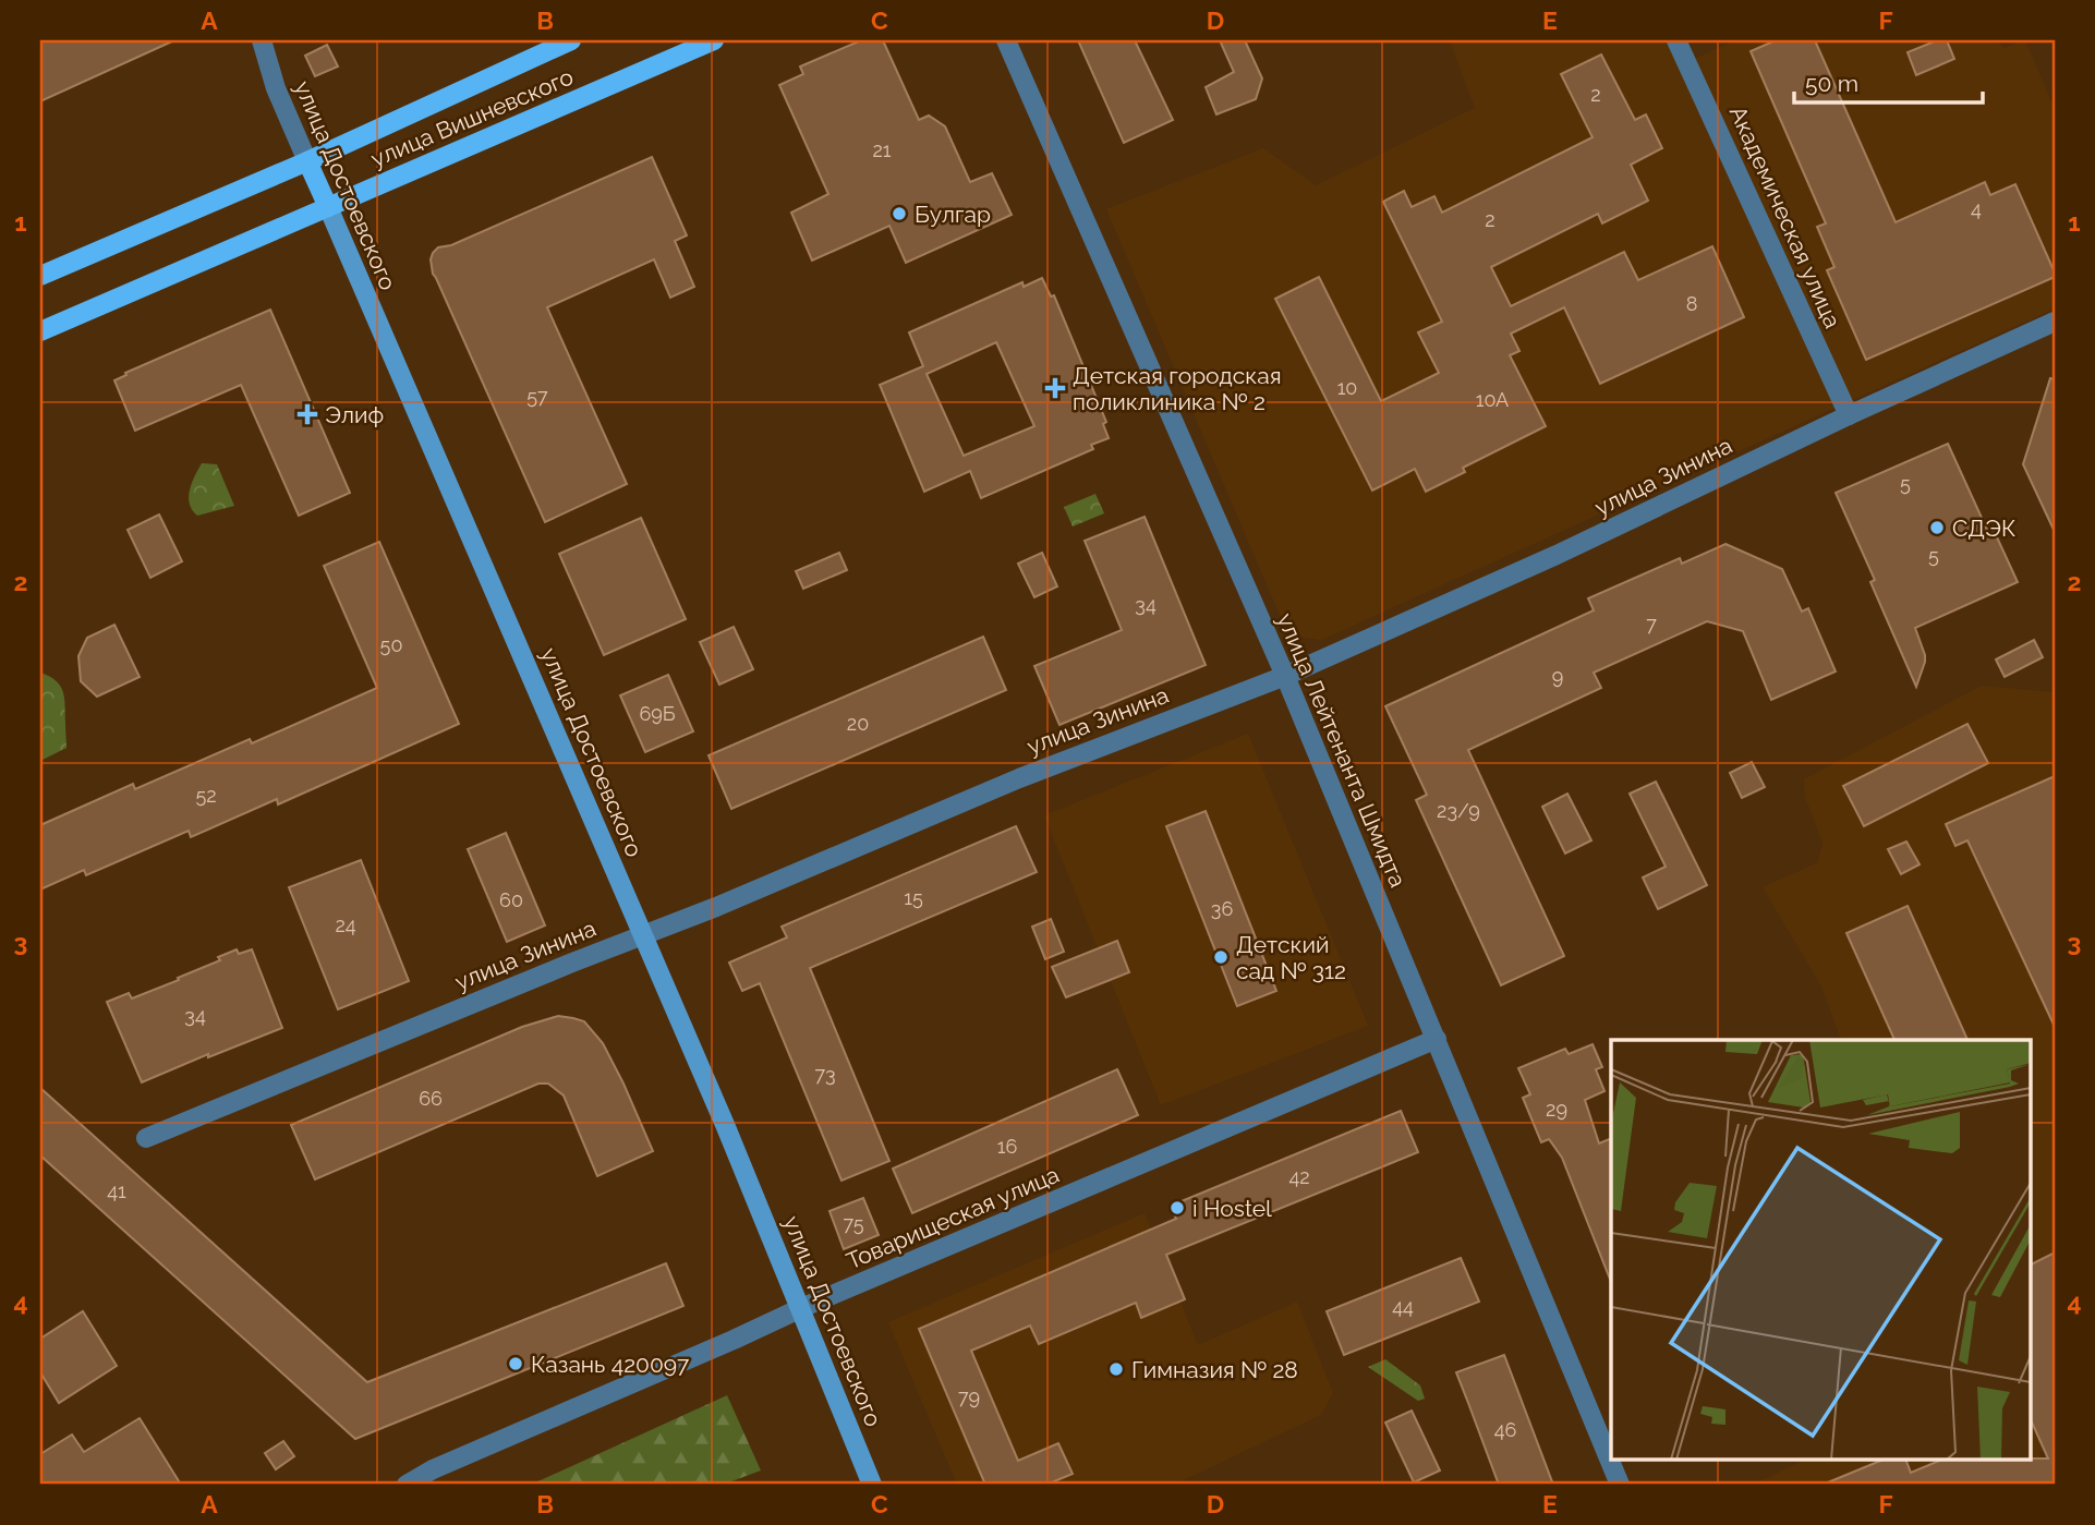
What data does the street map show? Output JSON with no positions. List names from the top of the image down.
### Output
{
  "streets": {
    "main road": ["улица Вишневского", "улица Достоевского"],
    "street": [
      "Академическая улица",
      "улица Зинина",
      "улица Лейтенанта Шмидта",
      "Товарищеская улица"
    ]
  },
  "crossings": [
    ["улица Вишневского", "улица Достоевского"],
    ["улица Достоевского", "улица Зинина"],
    ["улица Достоевского", "Товарищеская улица"],
    ["Академическая улица", "улица Зинина"],
    ["улица Зинина", "улица Лейтенанта Шмидта"],
    ["улица Лейтенанта Шмидта", "Товарищеская улица"]
  ],
  "places": {
    "other": [
      "Булгар",
      "СДЭК",
      "Детский сад № 312",
      "i Hostel",
      "Казань 420097",
      "Гимназия № 28"
    ],
    "health": ["Детская городская поликлиника № 2", "Элиф"]
  },
  "house_numbers": [
    "2",
    "21",
    "4",
    "2",
    "8",
    "10",
    "57",
    "10А",
    "5",
    "5",
    "34",
    "7",
    "50",
    "9",
    "69Б",
    "20",
    "52",
    "23/9",
    "15",
    "60",
    "36",
    "24",
    "34",
    "73",
    "66",
    "29",
    "16",
    "42",
    "41",
    "75",
    "44",
    "79",
    "46"
  ],
  "scale_bar": "50 m",
  "grid": {
    "columns": [
      "A",
      "B",
      "C",
      "D",
      "E",
      "F"
    ],
    "rows": [
      "1",
      "2",
      "3",
      "4"
    ]
  }
}
